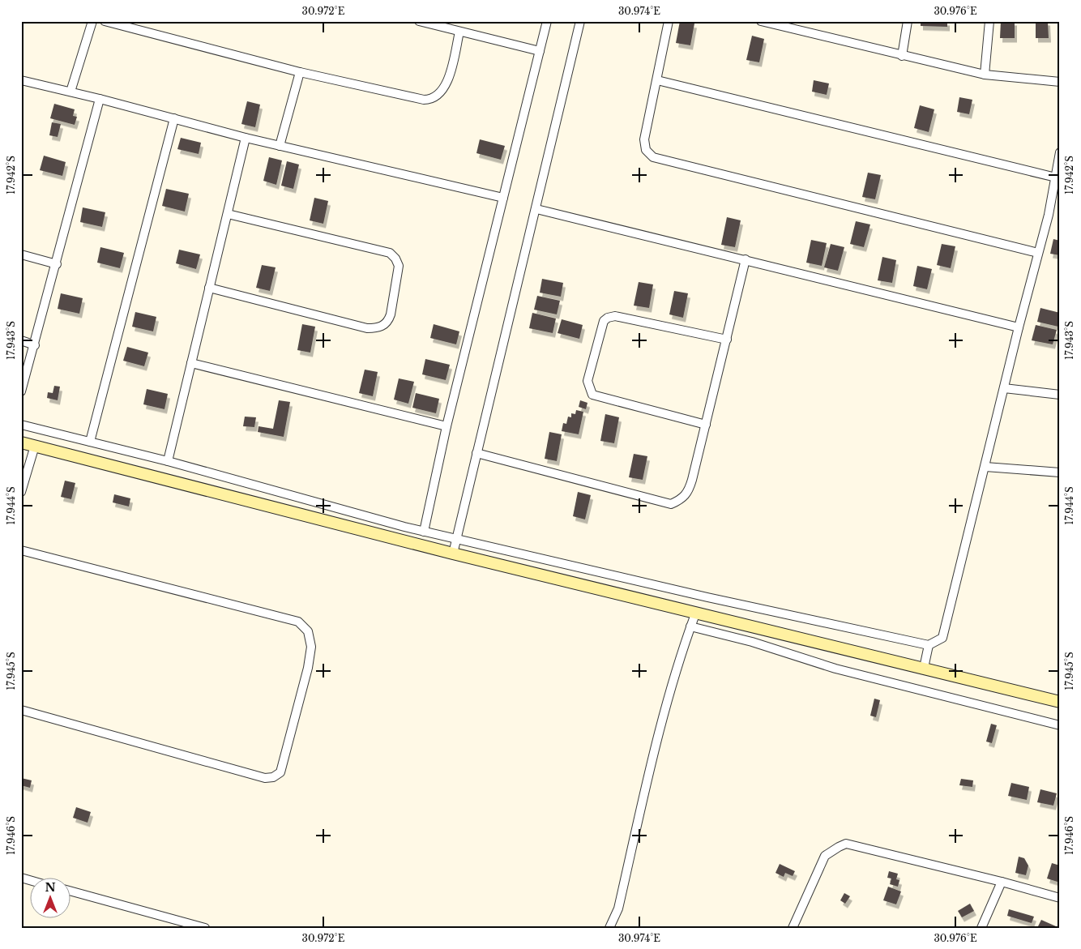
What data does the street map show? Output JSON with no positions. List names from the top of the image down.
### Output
{
  "north": "top",
  "coordinates": [
    "30.972°E",
    "30.974°E",
    "30.976°E",
    "17.942°S",
    "17.943°S",
    "17.944°S",
    "17.945°S",
    "17.946°S"
  ]
}
